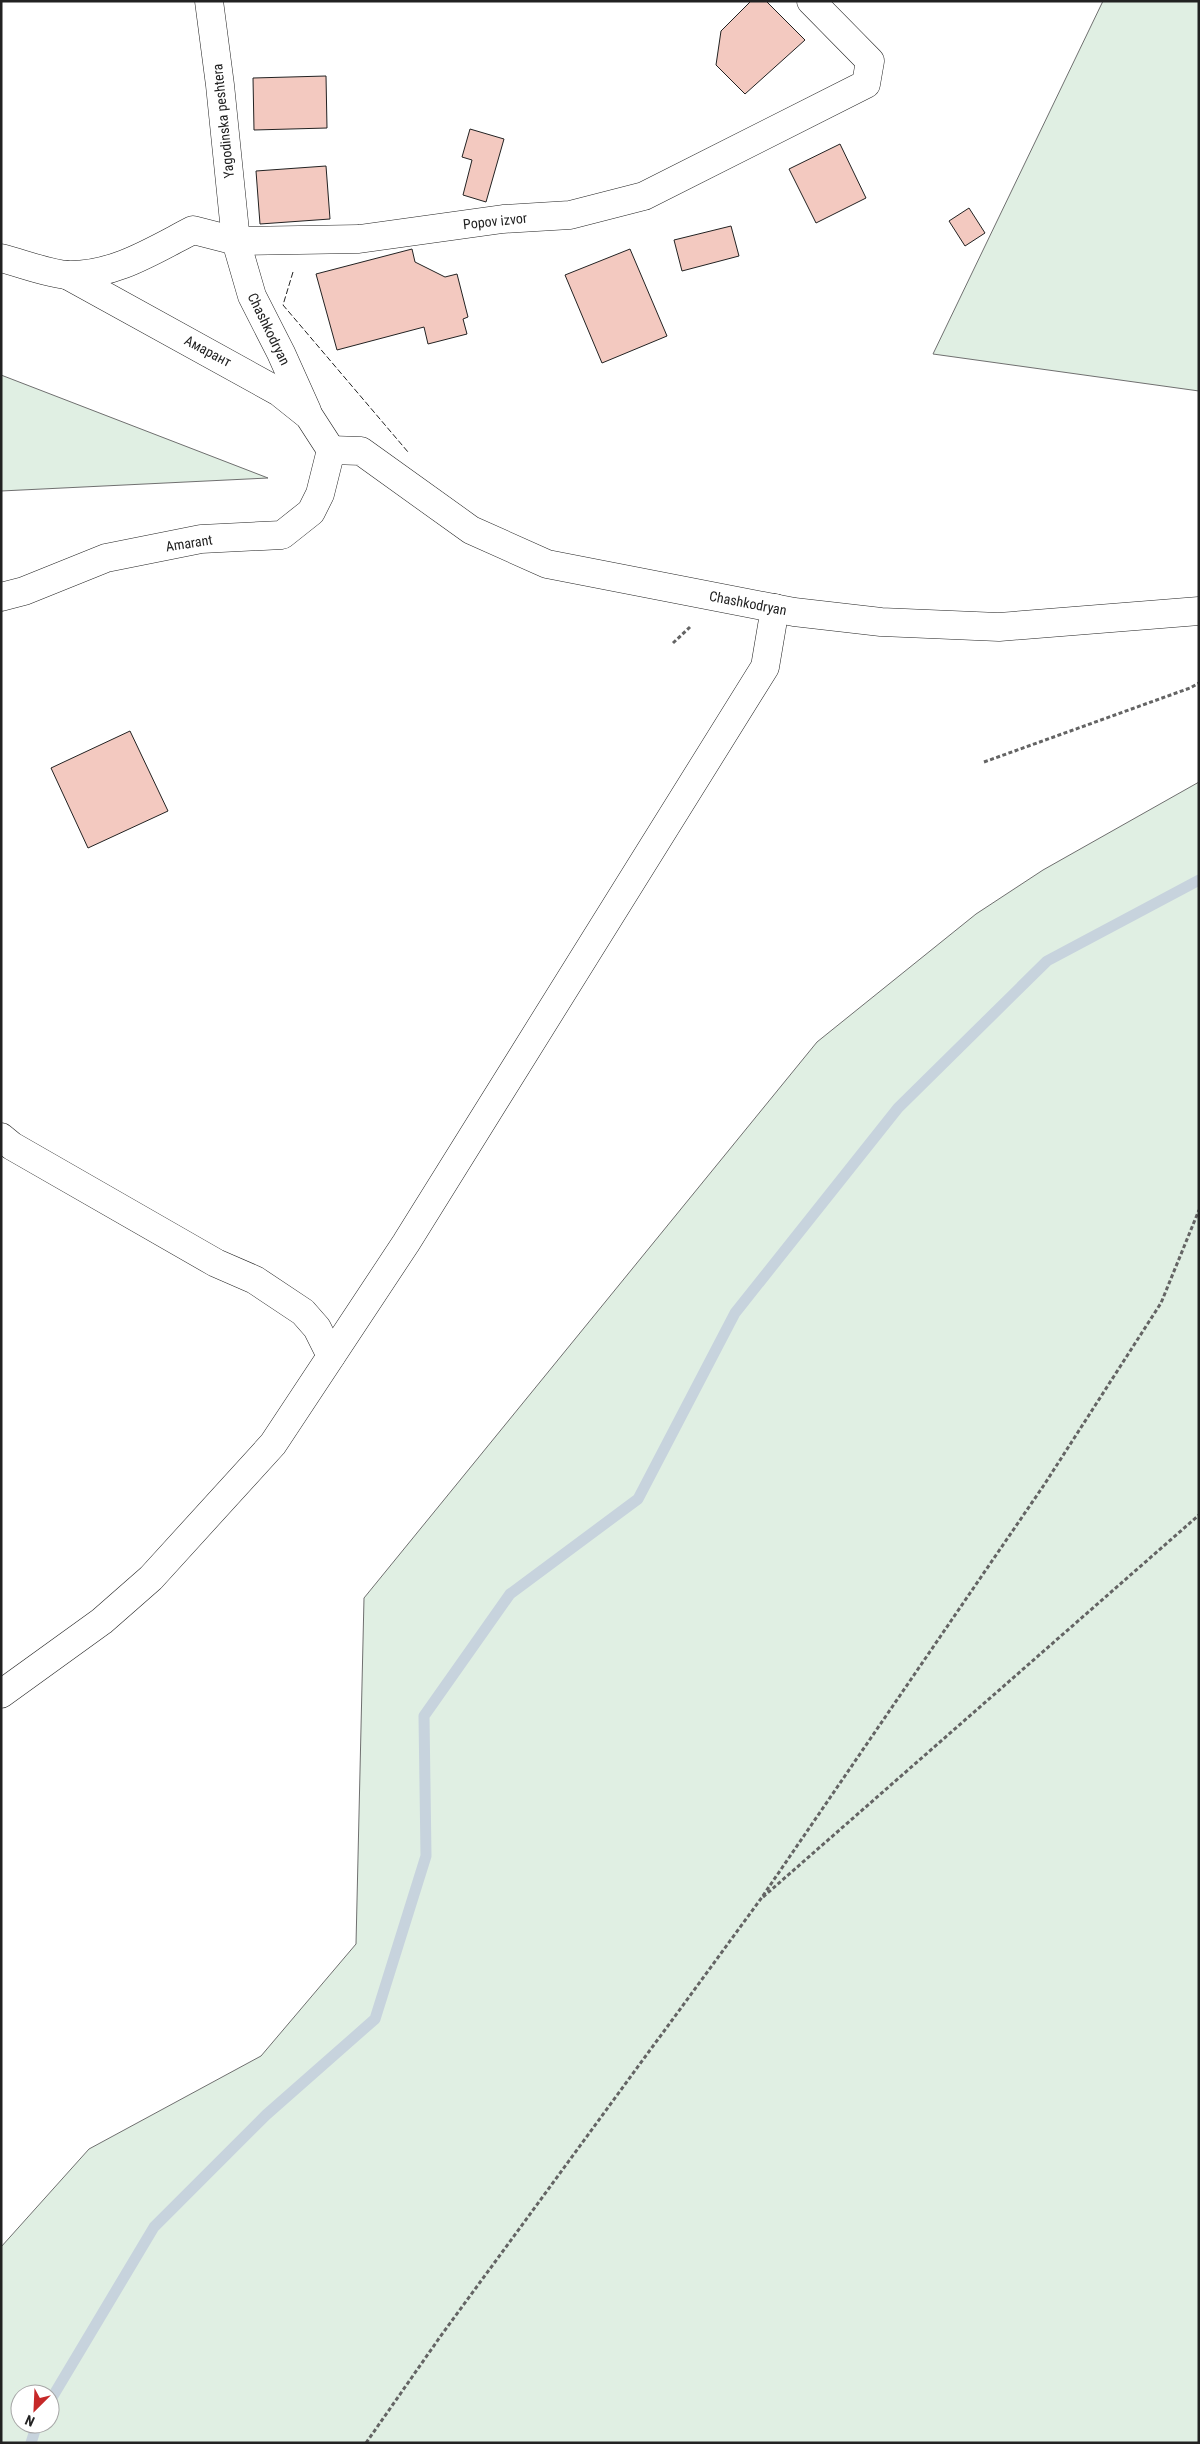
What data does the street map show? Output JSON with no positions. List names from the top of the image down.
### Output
{
  "streets": {
    "street": [
      "Yagodinska peshtera",
      "Popov izvor",
      "Chashkodryan",
      "Амарант",
      "Amarant"
    ]
  },
  "crossings": [
    ["Yagodinska peshtera", "Popov izvor"],
    ["Yagodinska peshtera", "Chashkodryan"],
    ["Popov izvor", "Chashkodryan"],
    ["Popov izvor", "Амарант"],
    ["Chashkodryan", "Амарант"],
    ["Chashkodryan", "Amarant"],
    ["Амарант", "Amarant"]
  ],
  "north": "bottom left"
}
